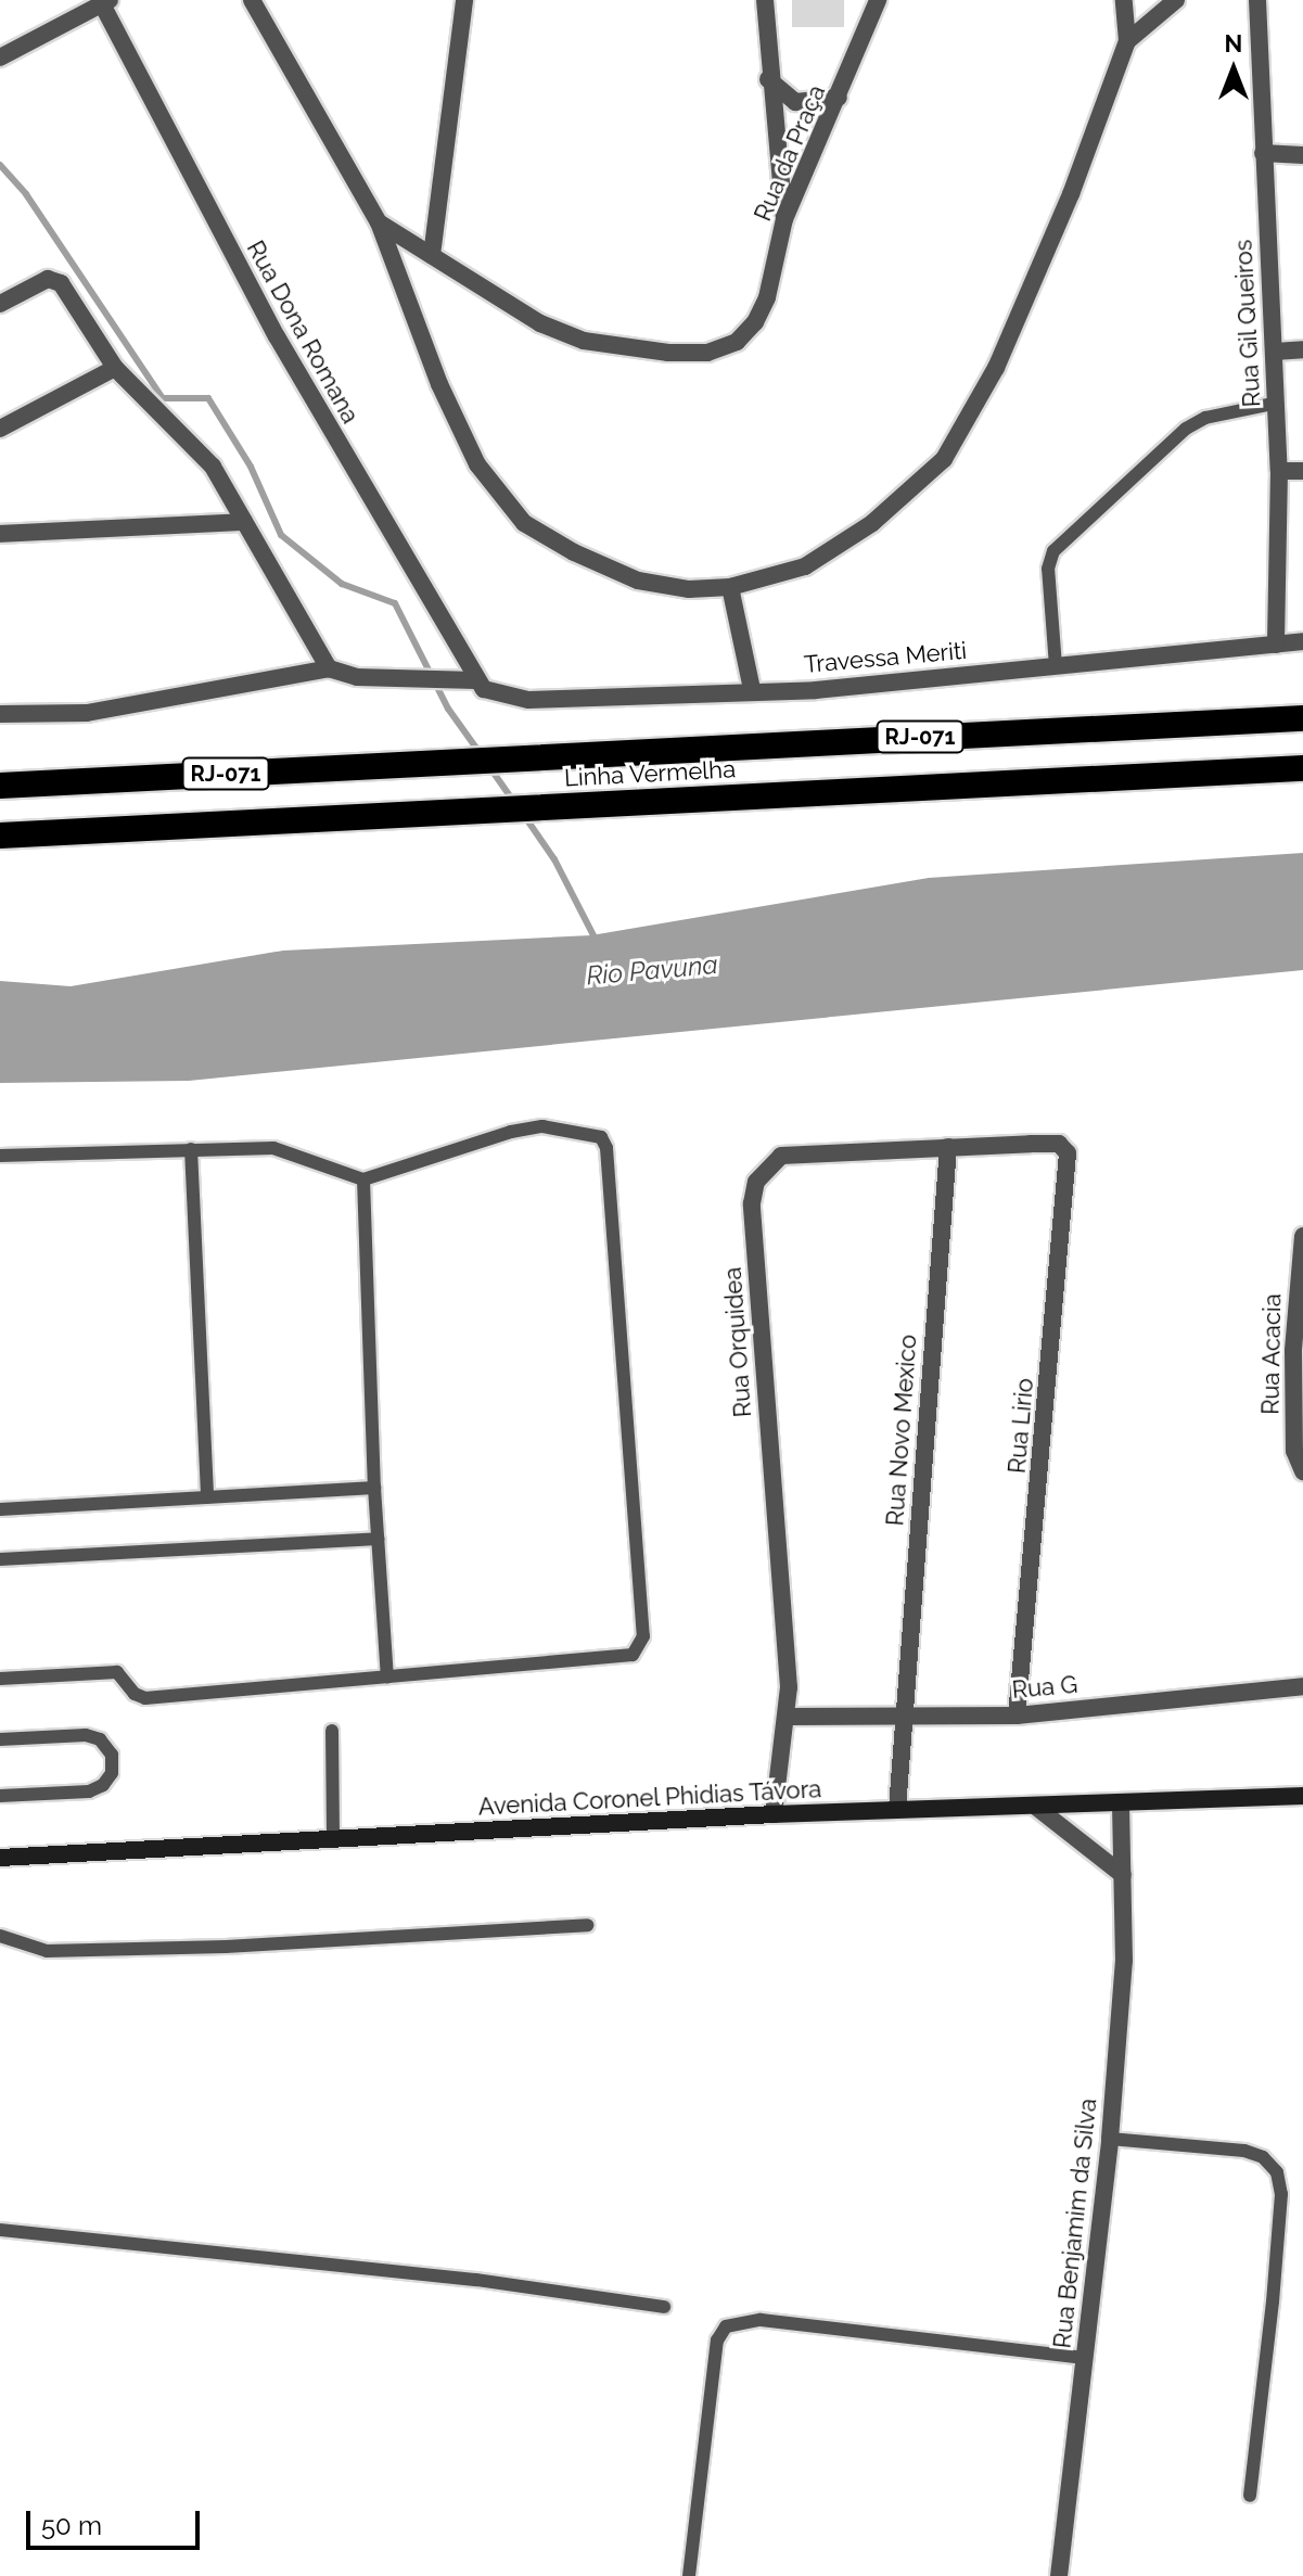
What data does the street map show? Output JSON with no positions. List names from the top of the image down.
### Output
{
  "streets": {
    "highway": ["RJ-071", "Linha Vermelha"],
    "street": [
      "Rua da Praça",
      "Rua Gil Queiros",
      "Rua Dona Romana",
      "Travessa Meriti",
      "Rua Orquidea",
      "Rua Acacia",
      "Rua Lirio",
      "Rua Novo Mexico",
      "Rua G",
      "Avenida Coronel Phidias Távora",
      "Rua Benjamim da Silva"
    ]
  },
  "crossings": [
    ["Rua Gil Queiros", "Travessa Meriti"],
    ["Rua Dona Romana", "Travessa Meriti"],
    ["Rua Orquidea", "Rua Lirio"],
    ["Rua Orquidea", "Rua Novo Mexico"],
    ["Rua Orquidea", "Rua G"],
    ["Rua Orquidea", "Avenida Coronel Phidias Távora"],
    ["Rua Lirio", "Rua G"],
    ["Rua Novo Mexico", "Rua G"],
    ["Avenida Coronel Phidias Távora", "Rua Benjamim da Silva"]
  ],
  "water": ["Rio Pavuna"],
  "scale_bar": "50 m",
  "north": "top"
}
